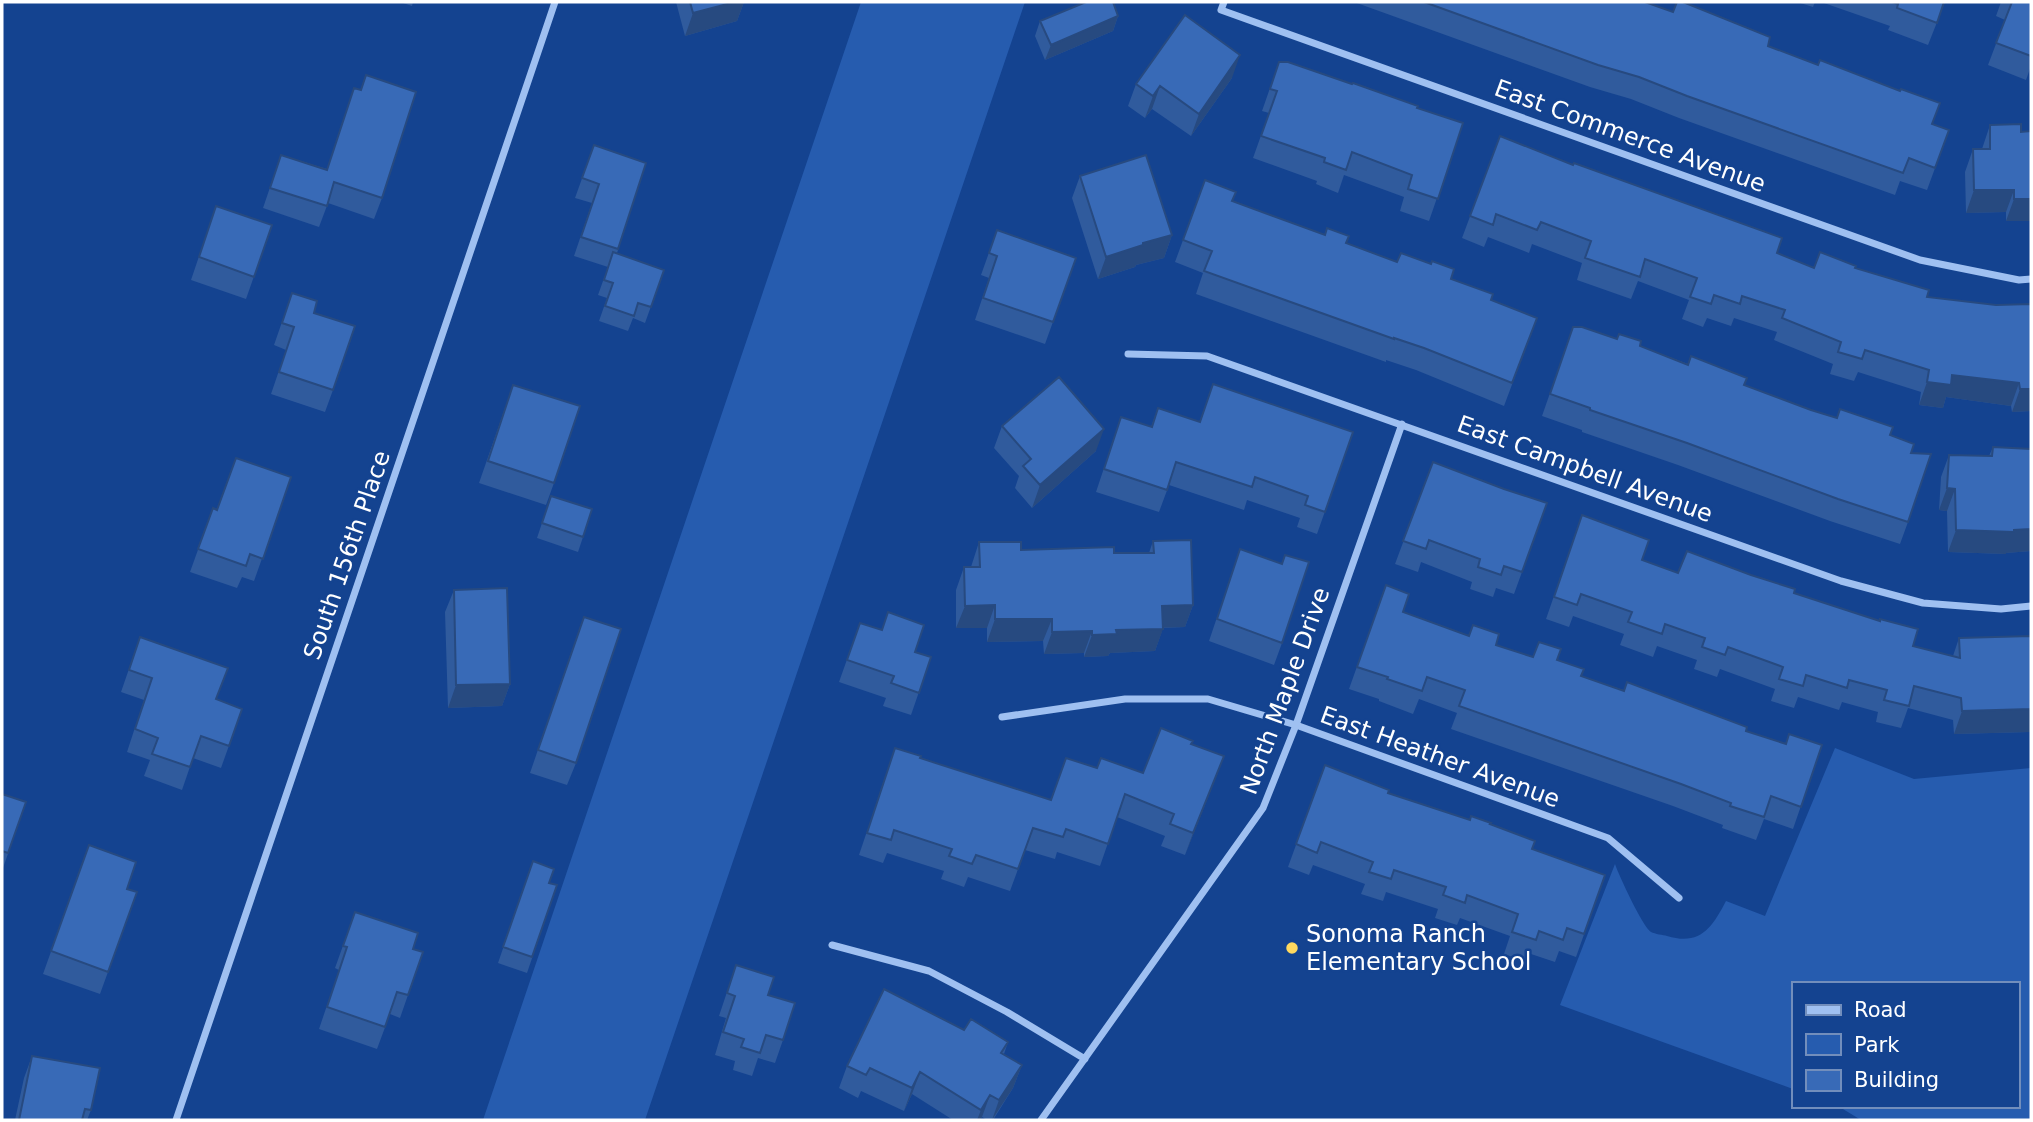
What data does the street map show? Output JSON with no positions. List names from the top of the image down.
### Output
{
  "streets": {
    "street": [
      "East Commerce Avenue",
      "East Campbell Avenue",
      "South 156th Place",
      "North Maple Drive",
      "East Heather Avenue"
    ]
  },
  "crossings": [
    ["East Campbell Avenue", "North Maple Drive"],
    ["North Maple Drive", "East Heather Avenue"]
  ],
  "places": ["Sonoma Ranch Elementary School"],
  "legend": ["Road", "Park", "Building"]
}
